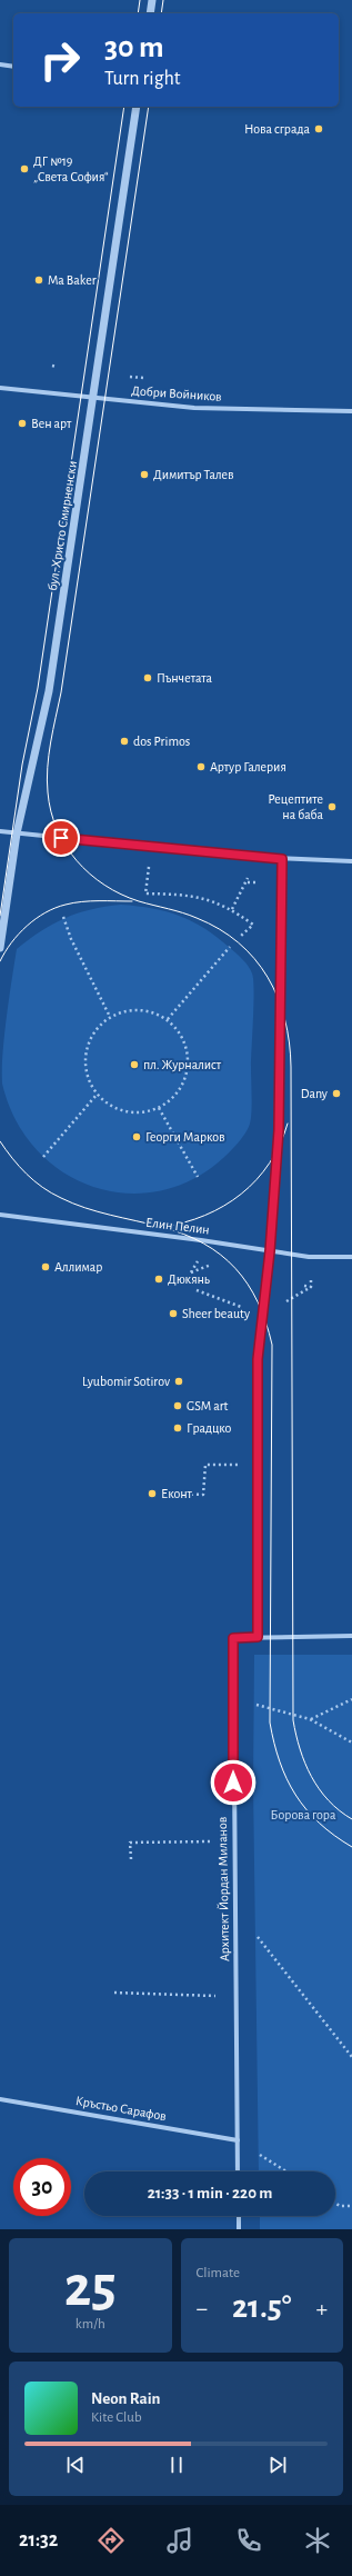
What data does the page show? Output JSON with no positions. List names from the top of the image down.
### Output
{
  "streets": {
    "street": [
      "Добри Войников",
      "бул. Христо Смирненски",
      "Елин Пелин",
      "Архитект Йордан Миланов",
      "Кръстьо Сарафов"
    ]
  },
  "crossings": [
    ["Добри Войников", "бул. Христо Смирненски"],
    ["Архитект Йордан Миланов", "Кръстьо Сарафов"]
  ],
  "parks": ["Борова гора"],
  "places": [
    "Нова сграда",
    "ДГ №19 „Света София“",
    "Ma Baker",
    "Вен арт",
    "Димитър Талев",
    "Пънчетата",
    "dos Primos",
    "Артур Галерия",
    "Рецептите на баба",
    "пл. Журналист",
    "Dany",
    "Георги Марков",
    "Аллимар",
    "Дюкянь",
    "Sheer beauty",
    "Lyubomir Sotirov",
    "GSM art",
    "Градцко",
    "Еконт"
  ],
  "page": {
    "turn": ["30 m", "Turn right"],
    "limit": "30",
    "trip": "21:33 · 1 min · 220 m",
    "tile": [
      ["25", "km/h"],
      "Climate"
    ],
    "heat": ["−", "21.5°", "+"],
    "song": ["Neon Rain", "Kite Club"],
    "tabs": "21:32"
  }
}
